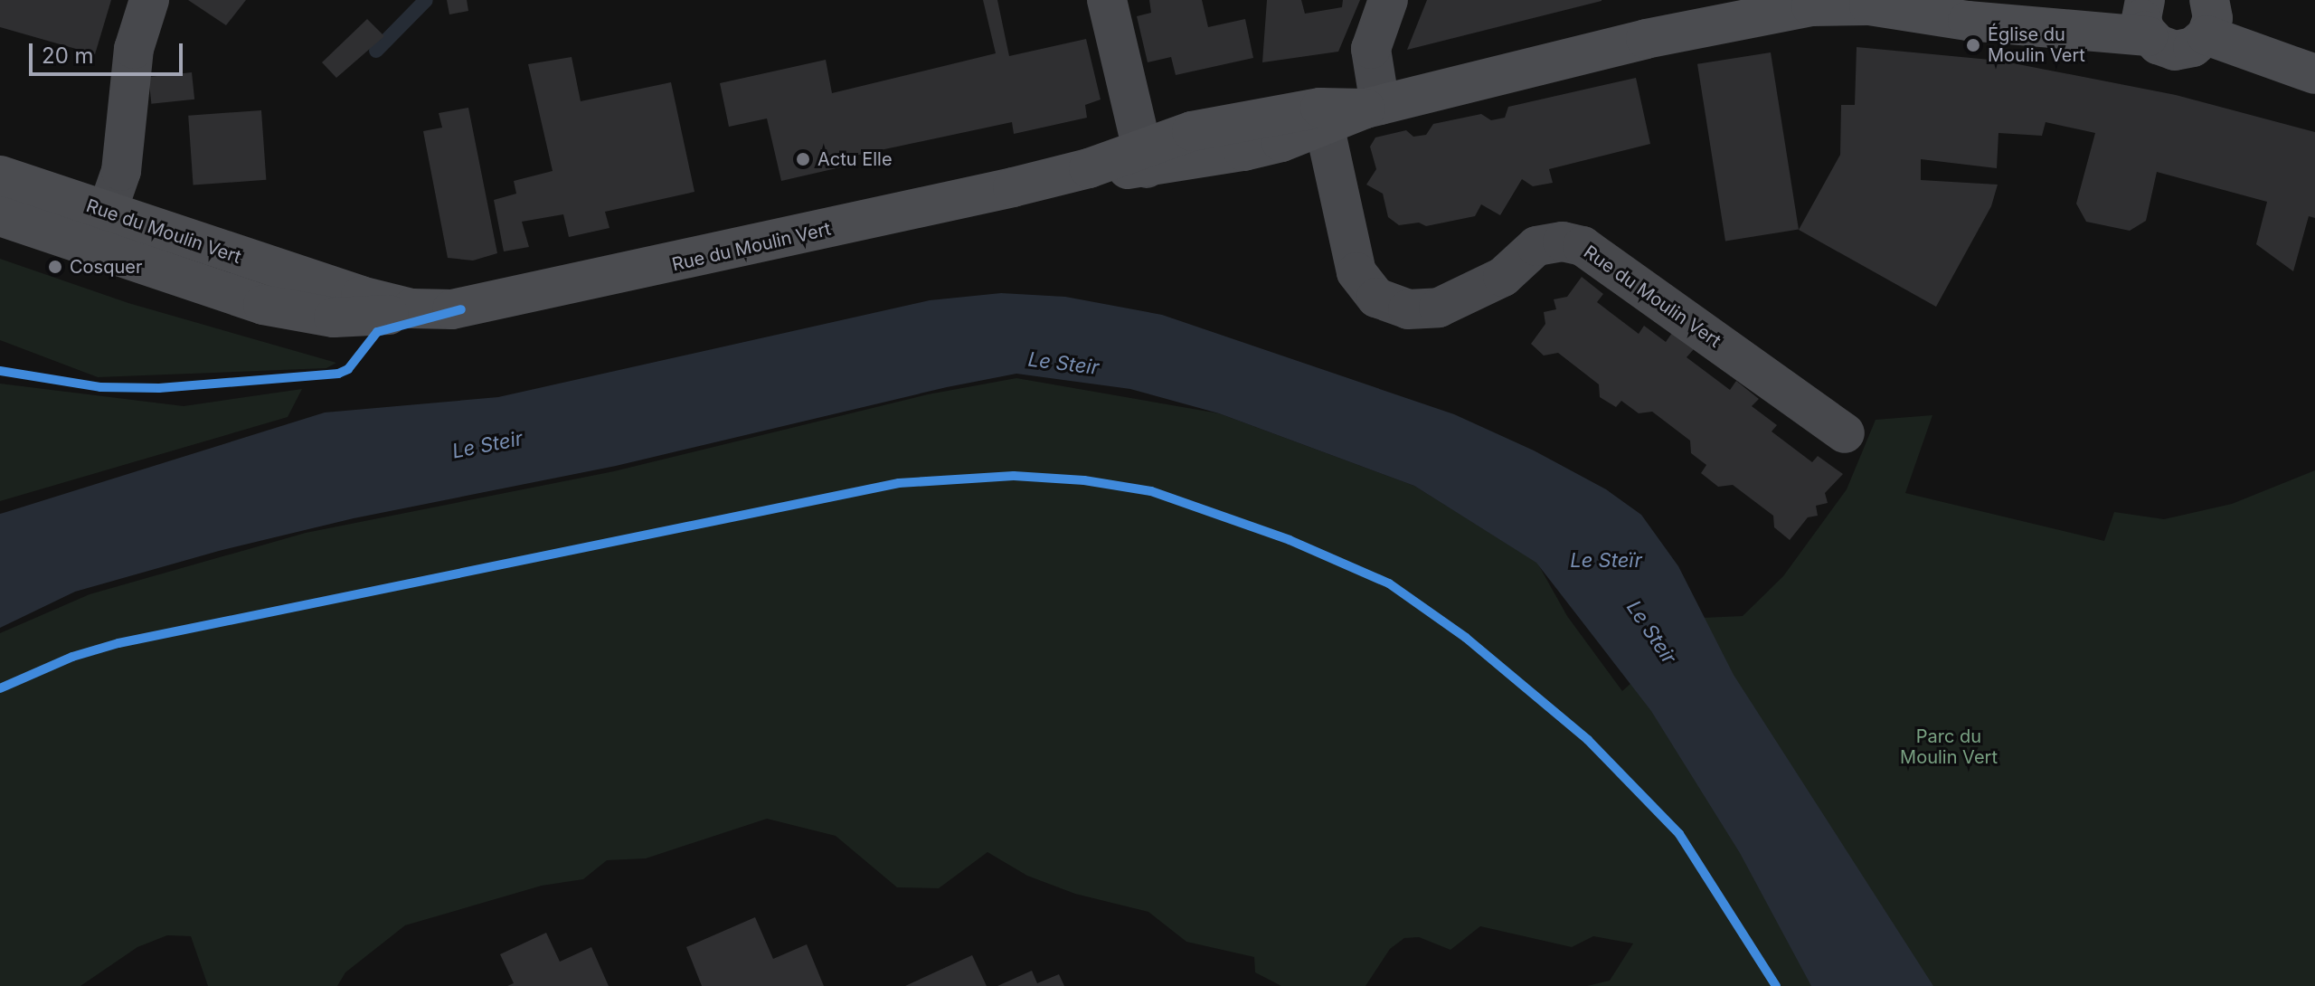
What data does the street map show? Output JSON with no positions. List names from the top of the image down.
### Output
{
  "streets": {
    "main road": ["Rue du Moulin Vert"]
  },
  "water": ["Le Steir", "Le Steïr"],
  "parks": ["Parc du Moulin Vert"],
  "places": ["Église du Moulin Vert", "Actu Elle", "Cosquer"],
  "scale_bar": "20 m"
}
